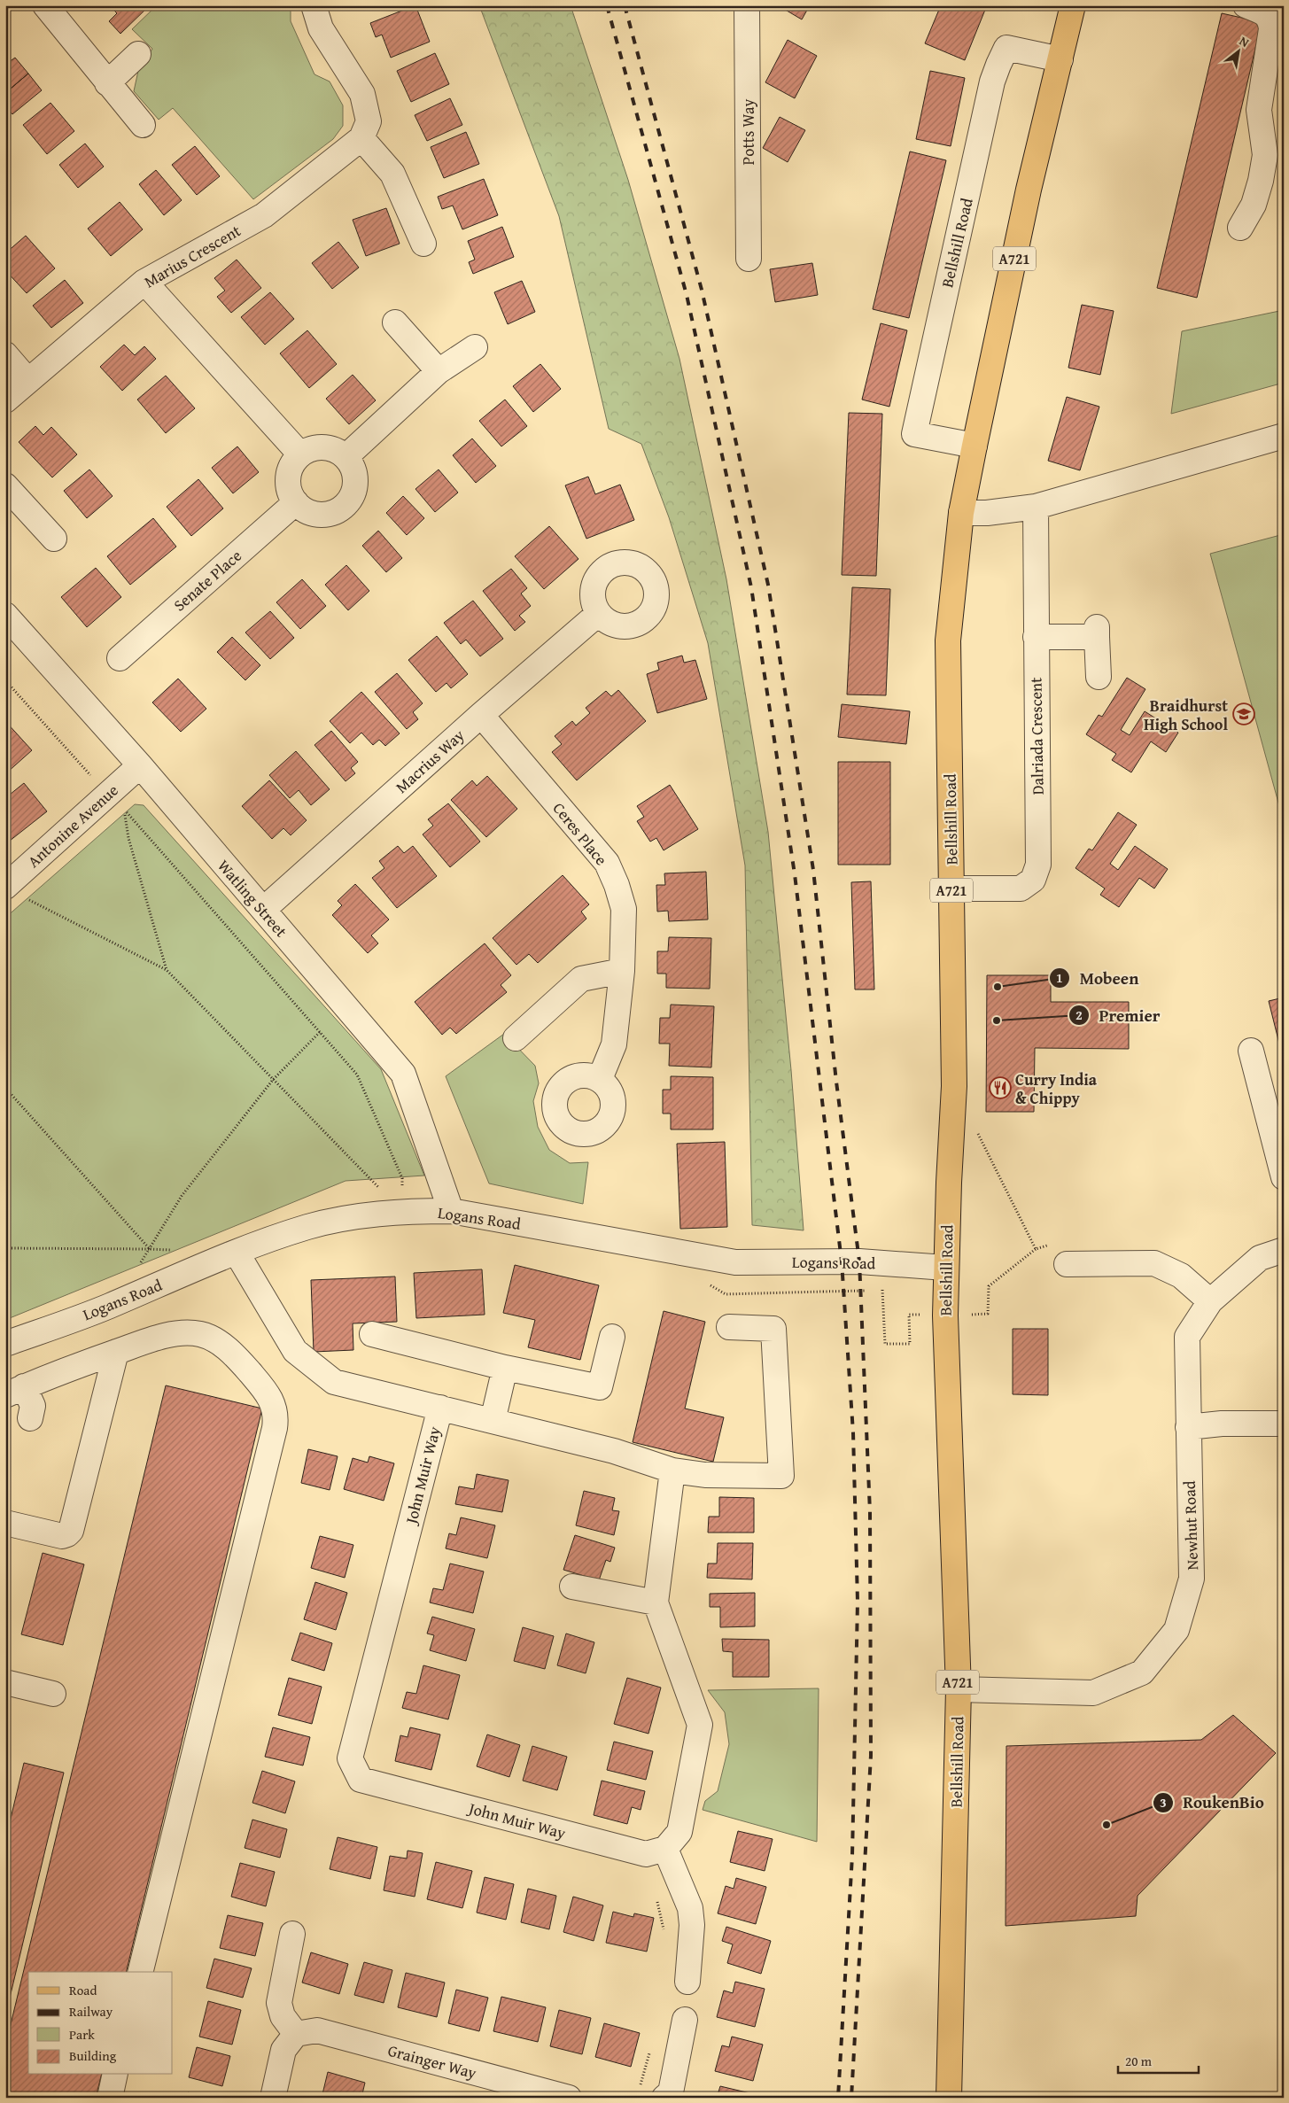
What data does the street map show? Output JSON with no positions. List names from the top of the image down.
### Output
{
  "streets": {
    "main road": ["Bellshill Road", "A721"],
    "street": [
      "Potts Way",
      "Marius Crescent",
      "Senate Place",
      "Dalriada Crescent",
      "Macrius Way",
      "Antonine Avenue",
      "Ceres Place",
      "Watling Street",
      "Logans Road",
      "John Muir Way",
      "Newhut Road",
      "Grainger Way"
    ]
  },
  "crossings": [
    ["Bellshill Road", "Dalriada Crescent"],
    ["Bellshill Road", "Logans Road"],
    ["Bellshill Road", "Newhut Road"],
    ["Macrius Way", "Ceres Place"],
    ["Macrius Way", "Watling Street"],
    ["Antonine Avenue", "Watling Street"],
    ["Watling Street", "Logans Road"],
    ["Logans Road", "John Muir Way"]
  ],
  "places": {
    "school or university": ["Braidhurst High School"],
    "other": ["Mobeen", "Premier", "RoukenBio"],
    "restaurant": ["Curry India & Chippy"]
  },
  "legend": [
    "Road",
    "Railway",
    "Park",
    "Building"
  ],
  "scale_bar": "20 m",
  "north": "top right"
}
